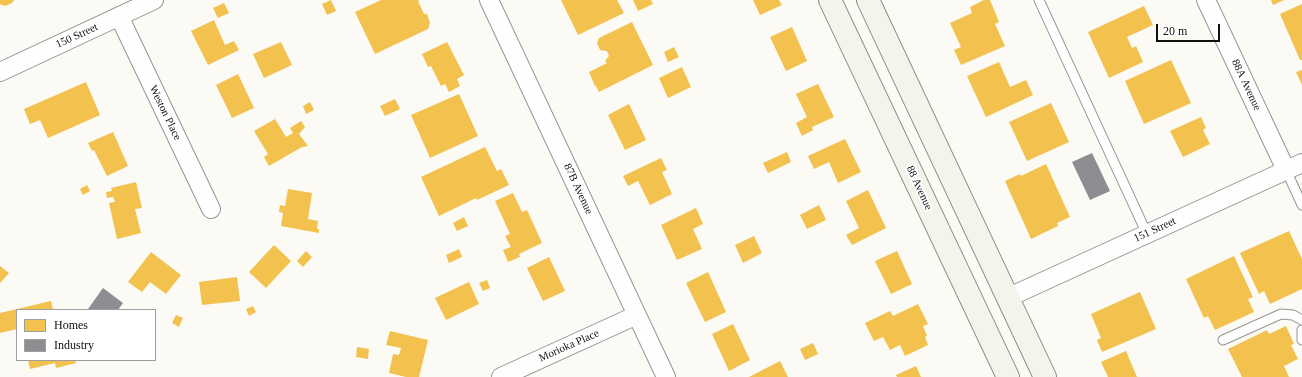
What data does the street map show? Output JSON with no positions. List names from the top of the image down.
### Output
{
  "streets": {
    "main road": ["88 Avenue"],
    "street": [
      "150 Street",
      "88A Avenue",
      "Weston Place",
      "87B Avenue",
      "151 Street",
      "Morioka Place"
    ]
  },
  "crossings": [
    ["150 Street", "Weston Place"],
    ["88A Avenue", "151 Street"],
    ["87B Avenue", "Morioka Place"]
  ],
  "legend": ["Homes", "Industry"],
  "scale_bar": "20 m"
}
